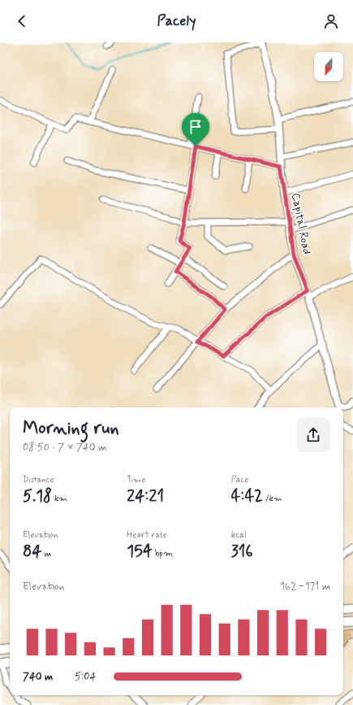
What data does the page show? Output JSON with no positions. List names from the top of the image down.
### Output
{
  "streets": {
    "street": ["Capital Road"]
  },
  "north": "bottom",
  "page": {
    "header": "Pacely",
    "heading": ["Morning run", "08:50 · 7 × 740 m"],
    "stats": [
      ["Distance", "5.18 km"],
      ["Time", "24:21"],
      ["Pace", "4:42 /km"],
      ["Elevation", "84 m"],
      ["Heart rate", "154 bpm"],
      ["kcal", "316"]
    ],
    "chart": ["Elevation", "162–171 m"],
    "list": [
      {
        "name": "740 m",
        "note": "5:04"
      }
    ]
  }
}
